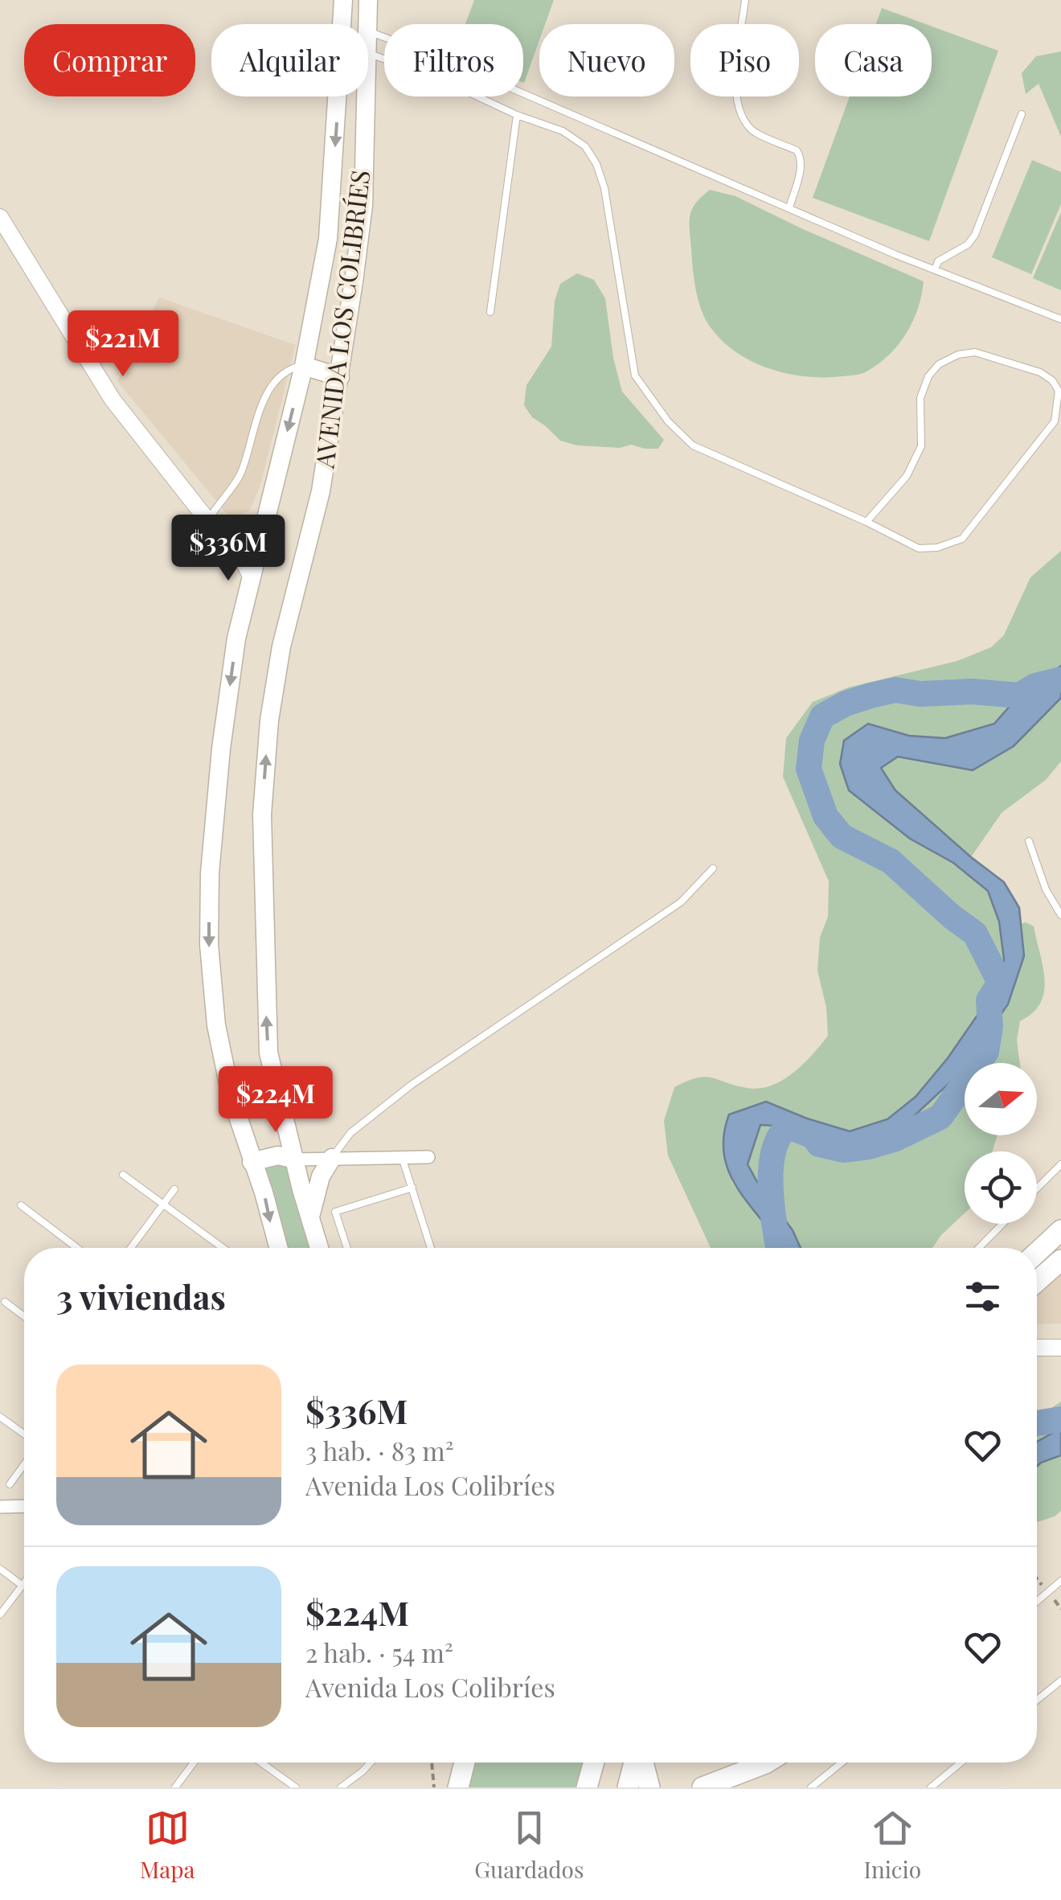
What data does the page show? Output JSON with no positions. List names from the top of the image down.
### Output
{
  "streets": {
    "main road": ["AVENIDA LOS COLIBRÍES"]
  },
  "north": "right",
  "page": {
    "chip": [
      "Comprar",
      "Alquilar",
      "Filtros",
      "Nuevo",
      "Piso",
      "Casa"
    ],
    "price": ["$221M", "$336M", "$224M"],
    "heading": "3 viviendas",
    "list": [
      {
        "name": "$336M",
        "note": "3 hab. · 83 m² · Avenida Los Colibríes"
      },
      {
        "name": "$224M",
        "note": "2 hab. · 54 m² · Avenida Los Colibríes"
      }
    ],
    "tabs": ["Mapa", "Guardados", "Inicio"]
  }
}
